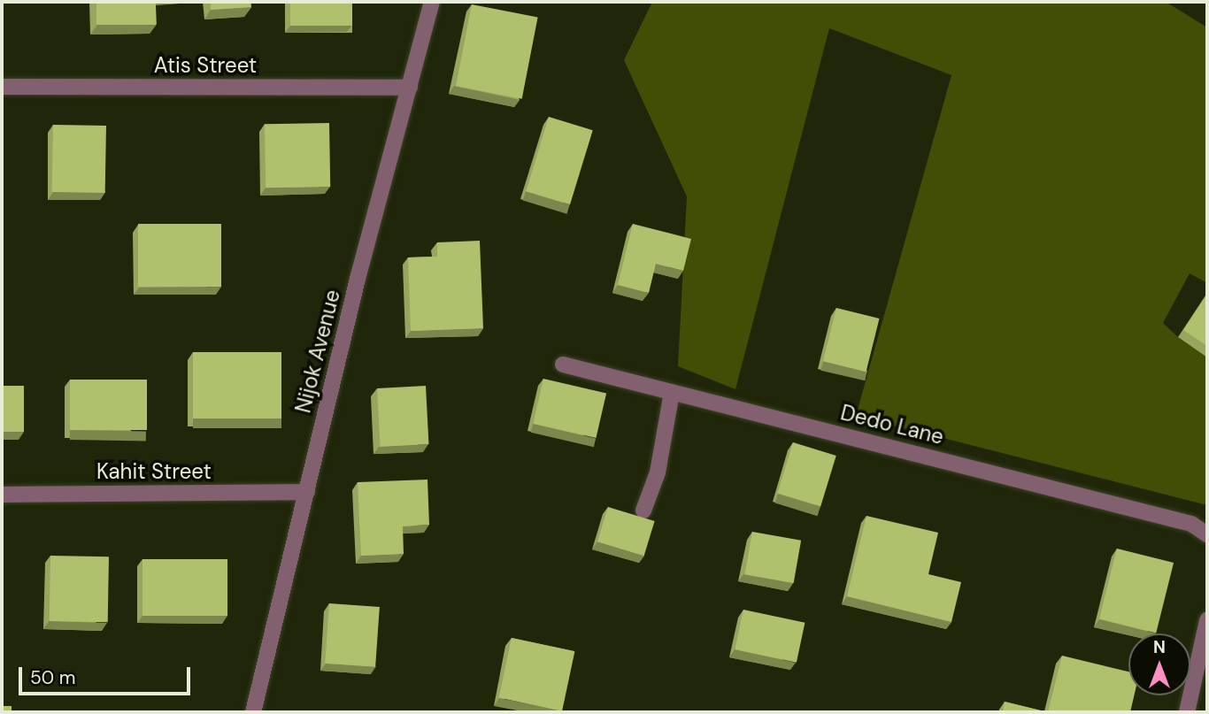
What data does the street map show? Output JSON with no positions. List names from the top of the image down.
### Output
{
  "streets": {
    "street": [
      "Atis Street",
      "Nijok Avenue",
      "Dedo Lane",
      "Kahit Street"
    ]
  },
  "crossings": [
    ["Atis Street", "Nijok Avenue"],
    ["Nijok Avenue", "Kahit Street"]
  ],
  "scale_bar": "50 m",
  "north": "top"
}
